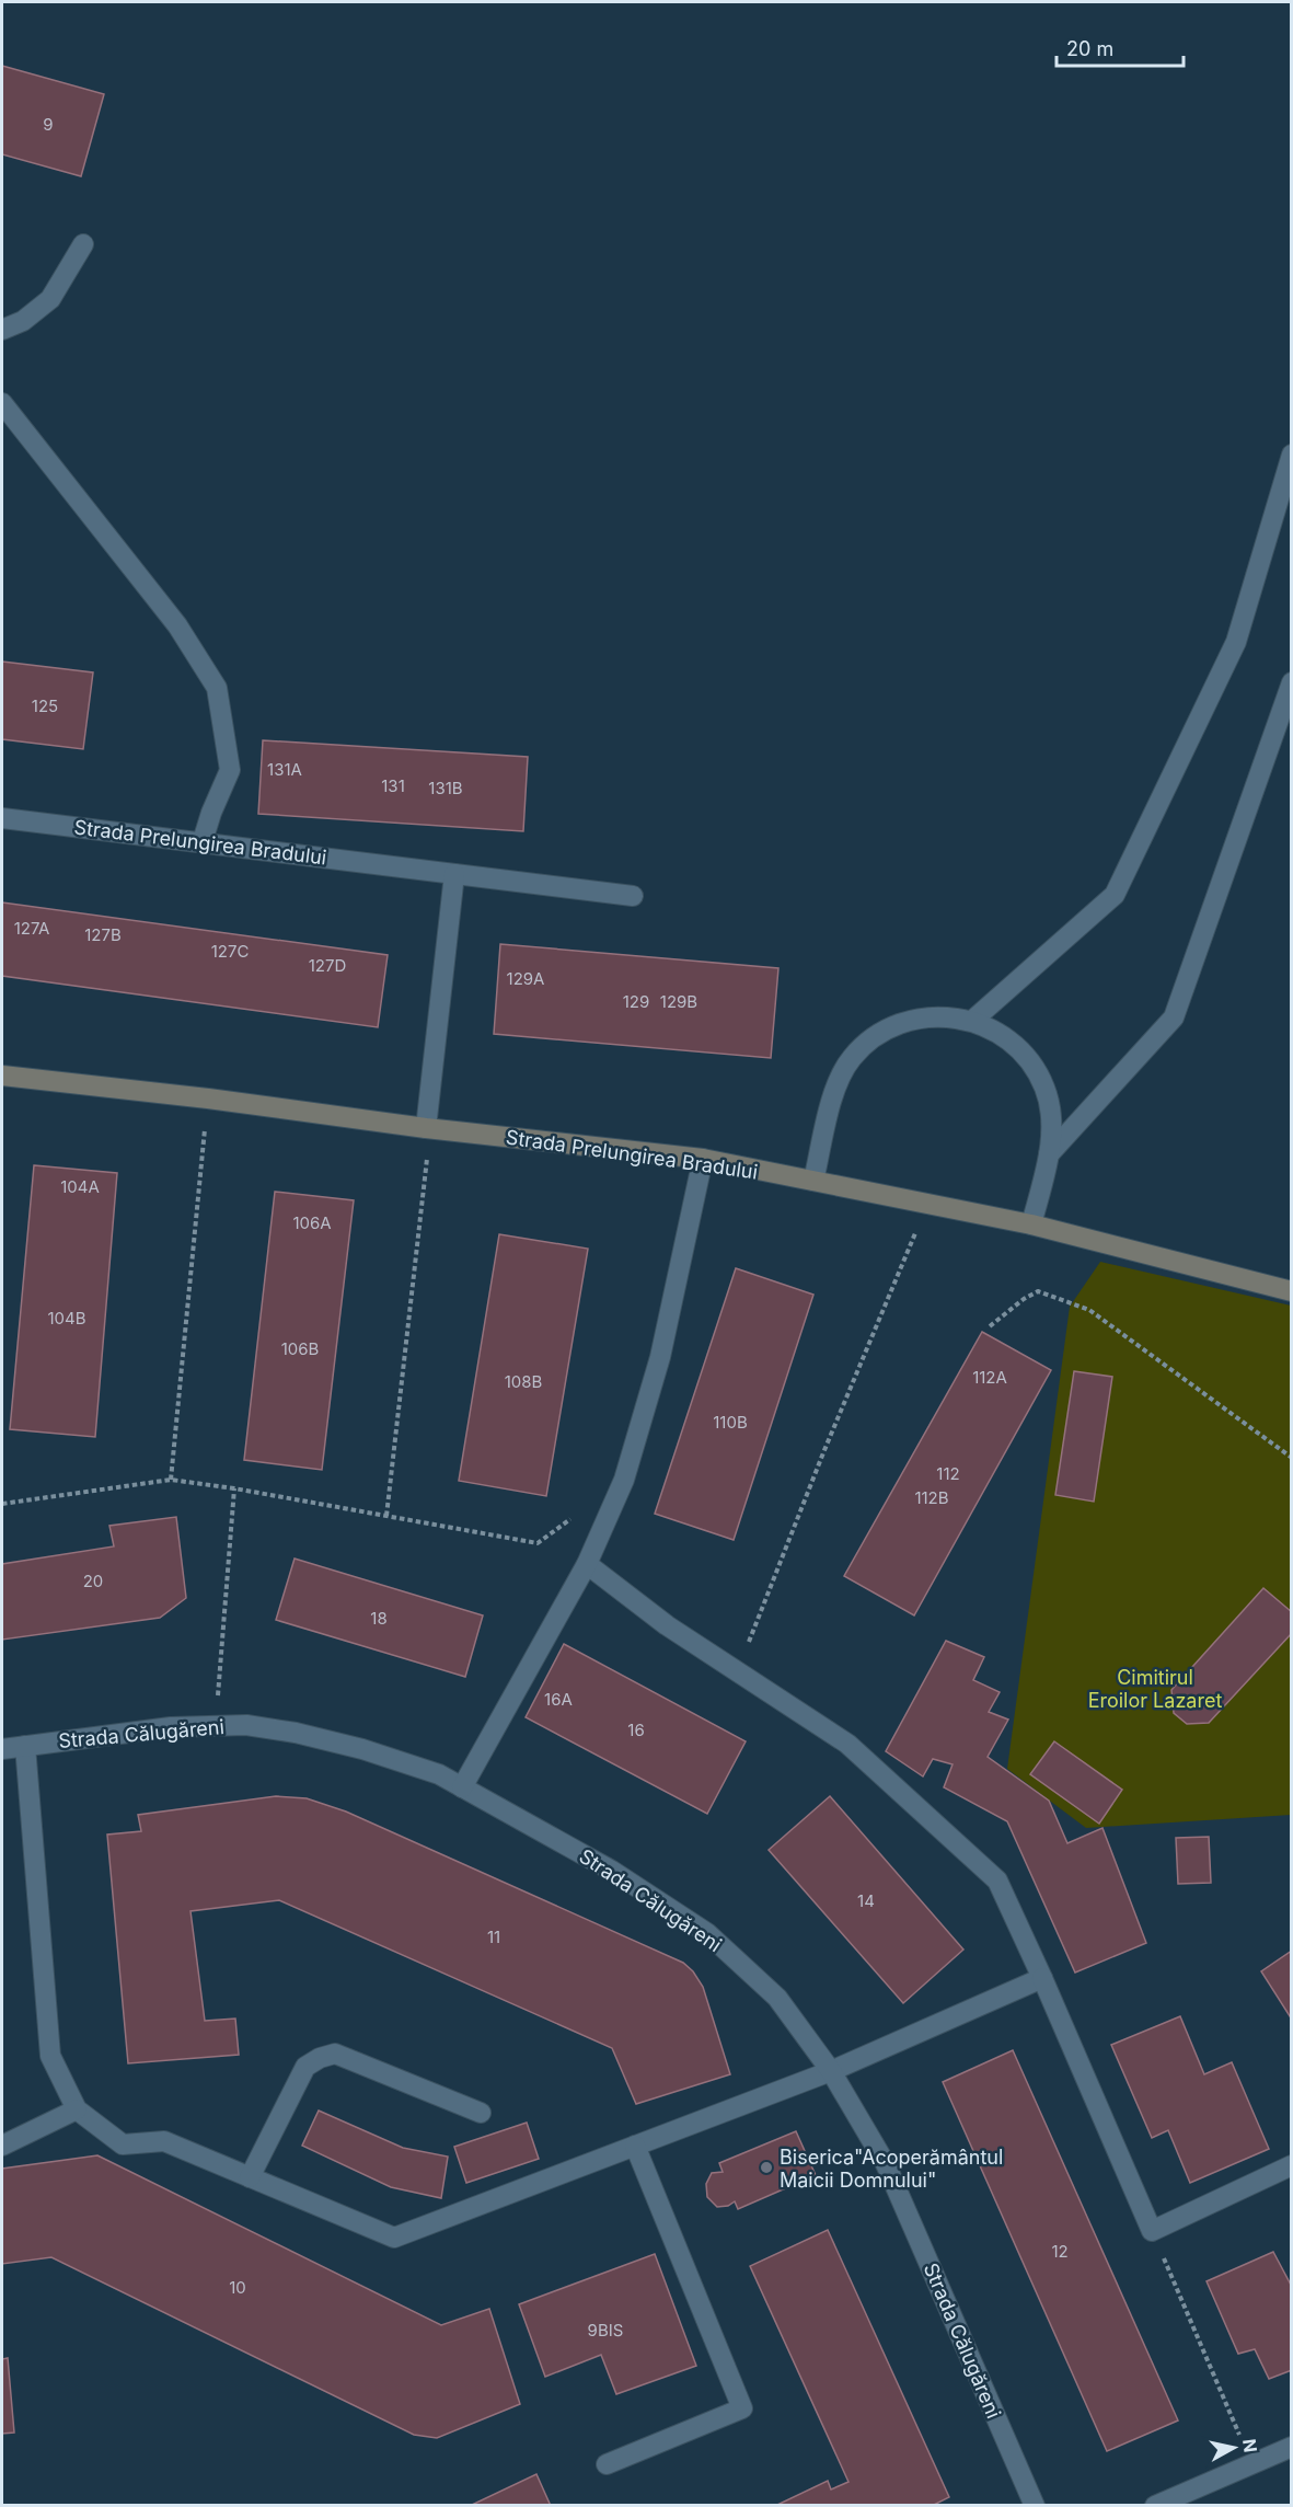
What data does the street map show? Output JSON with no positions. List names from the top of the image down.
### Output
{
  "streets": {
    "street": ["Strada Prelungirea Bradului", "Strada Călugăreni"]
  },
  "parks": ["Cimitirul Eroilor Lazaret"],
  "places": ["Biserica\"Acoperământul Maicii Domnului\""],
  "house_numbers": [
    "9",
    "125",
    "131A",
    "131",
    "131B",
    "127A",
    "127B",
    "127C",
    "127D",
    "129A",
    "129",
    "129B",
    "104A",
    "106A",
    "104B",
    "106B",
    "112A",
    "108B",
    "110B",
    "112",
    "112B",
    "20",
    "18",
    "16A",
    "16",
    "14",
    "11",
    "12",
    "10",
    "9BIS"
  ],
  "scale_bar": "20 m",
  "north": "right"
}
